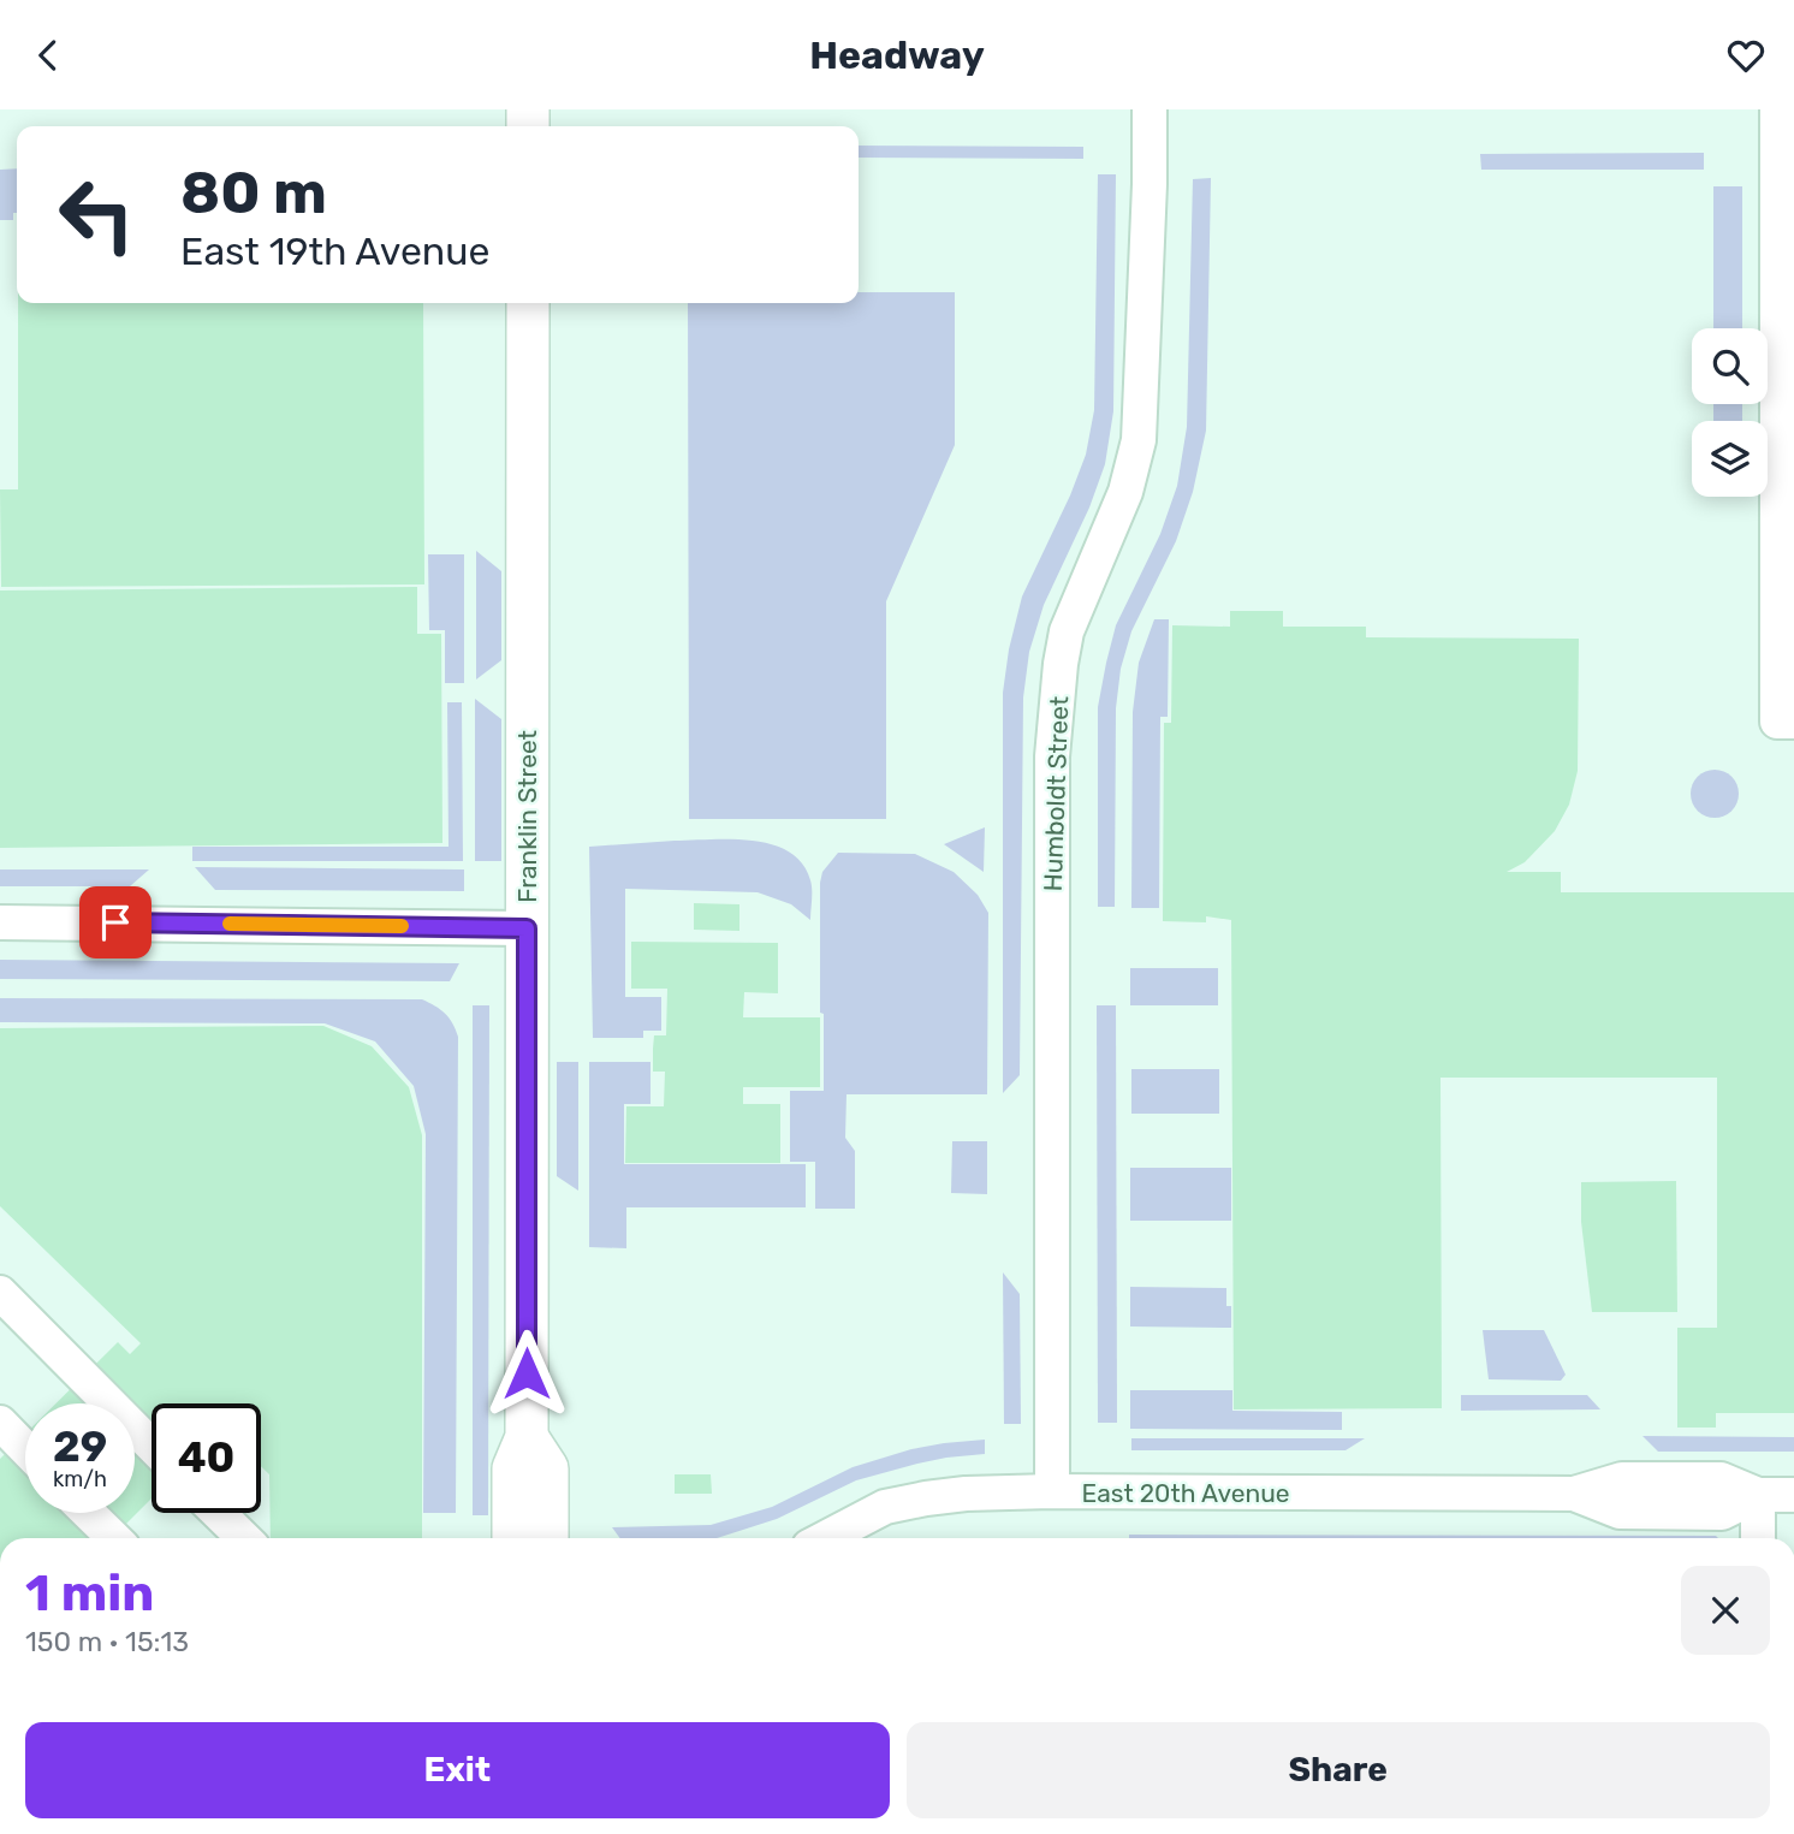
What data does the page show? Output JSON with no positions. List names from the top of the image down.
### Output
{
  "streets": {
    "street": ["Humboldt Street", "Franklin Street", "East 20th Avenue"]
  },
  "crossings": [
    ["Humboldt Street", "East 20th Avenue"]
  ],
  "page": {
    "header": "Headway",
    "turn": ["80 m", "East 19th Avenue"],
    "speed": "29 km/h",
    "limit": "40",
    "heading": ["1 min", "150 m · 15:13"],
    "buttons": ["Exit", "Share"]
  }
}
